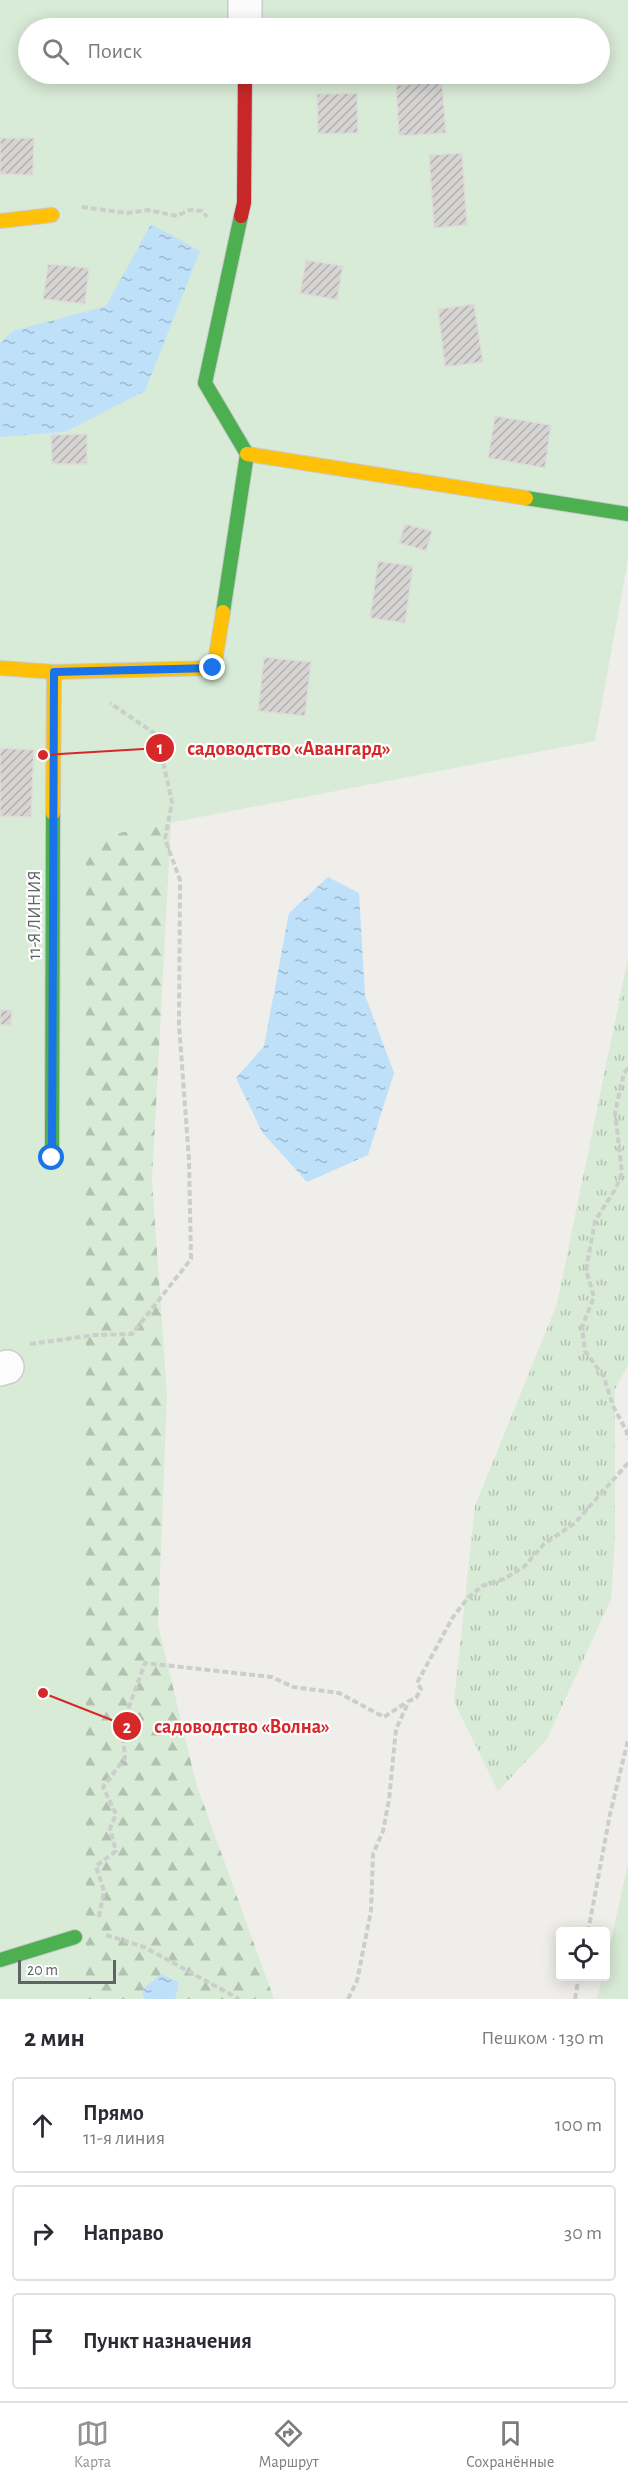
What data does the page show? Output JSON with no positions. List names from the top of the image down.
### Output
{
  "streets": {
    "street": ["11-Я ЛИНИЯ"]
  },
  "places": ["садоводство «Авангард»", "садоводство «Волна»"],
  "scale_bar": "20 m",
  "page": {
    "search": "Поиск",
    "scale": "20 m",
    "heading": ["2 мин", "Пешком · 130 m"],
    "list": [
      ["Прямо", "11-я линия", "100 m"],
      ["Направо", "30 m"],
      "Пункт назначения"
    ],
    "nav": ["Карта", "Маршрут", "Сохранённые"]
  }
}
